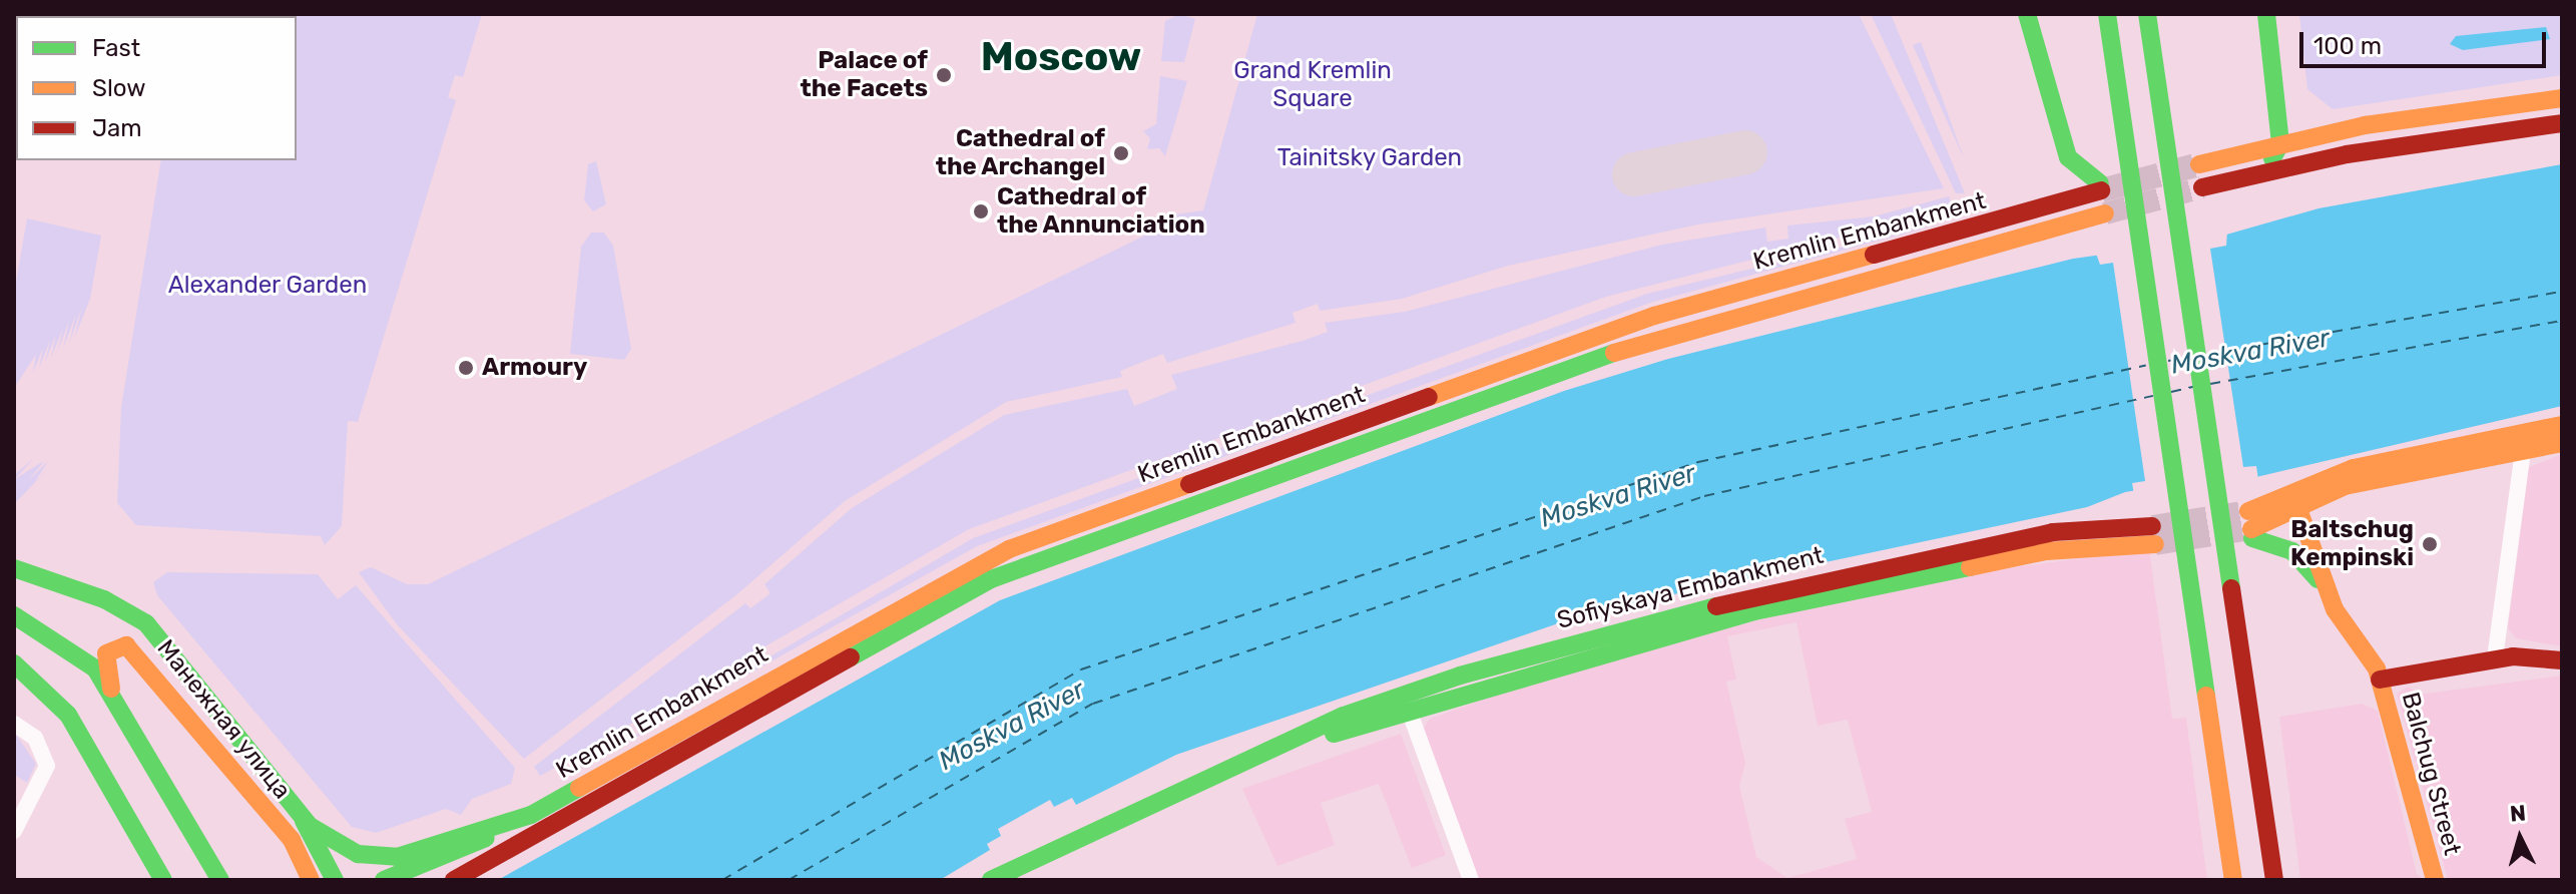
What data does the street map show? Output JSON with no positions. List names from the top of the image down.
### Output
{
  "streets": {
    "main road": [
      "Kremlin Embankment",
      "Sofiyskaya Embankment",
      "Манежная улица",
      "Balchug Street"
    ]
  },
  "crossings": [
    ["Kremlin Embankment", "Манежная улица"]
  ],
  "districts": ["Moscow"],
  "water": ["Moskva River"],
  "parks": ["Grand Kremlin Square", "Tainitsky Garden", "Alexander Garden"],
  "places": [
    "Palace of the Facets",
    "Cathedral of the Archangel",
    "Cathedral of the Annunciation",
    "Armoury",
    "Baltschug Kempinski"
  ],
  "legend": ["Fast", "Slow", "Jam"],
  "scale_bar": "100 m",
  "north": "top"
}
